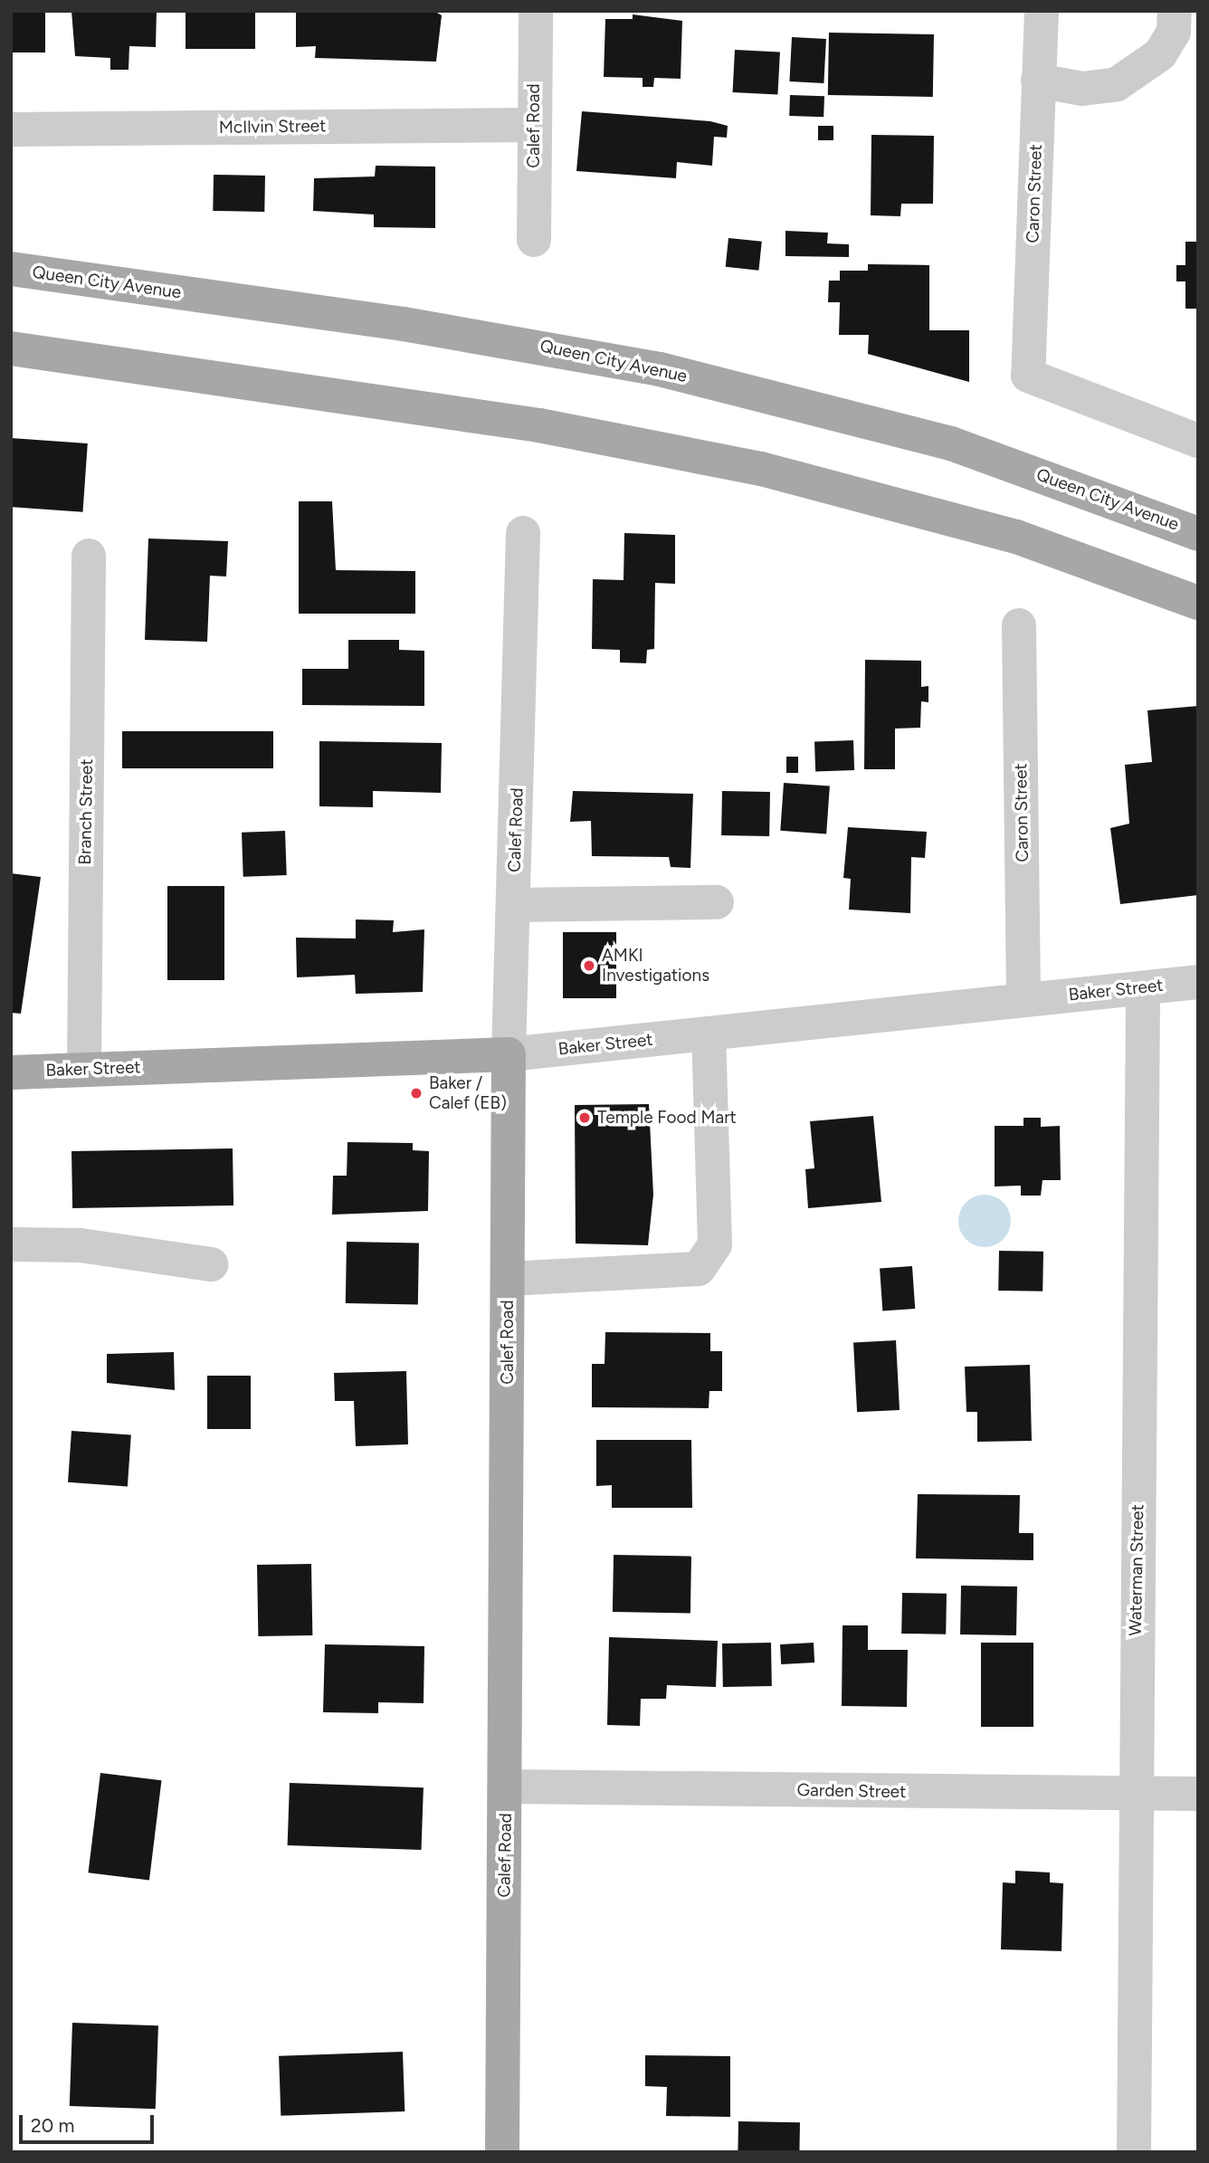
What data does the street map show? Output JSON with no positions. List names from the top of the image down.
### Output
{
  "streets": {
    "main road": ["Calef Road", "Queen City Avenue", "Baker Street"],
    "street": [
      "McIlvin Street",
      "Caron Street",
      "Branch Street",
      "Waterman Street",
      "Garden Street"
    ]
  },
  "crossings": [
    ["Calef Road", "McIlvin Street"],
    ["Calef Road", "Baker Street"],
    ["Calef Road", "Garden Street"],
    ["Caron Street", "Baker Street"],
    ["Branch Street", "Baker Street"],
    ["Baker Street", "Waterman Street"],
    ["Waterman Street", "Garden Street"]
  ],
  "places": ["AMKI Investigations", "Baker / Calef (EB)", "Temple Food Mart"],
  "scale_bar": "20 m"
}
